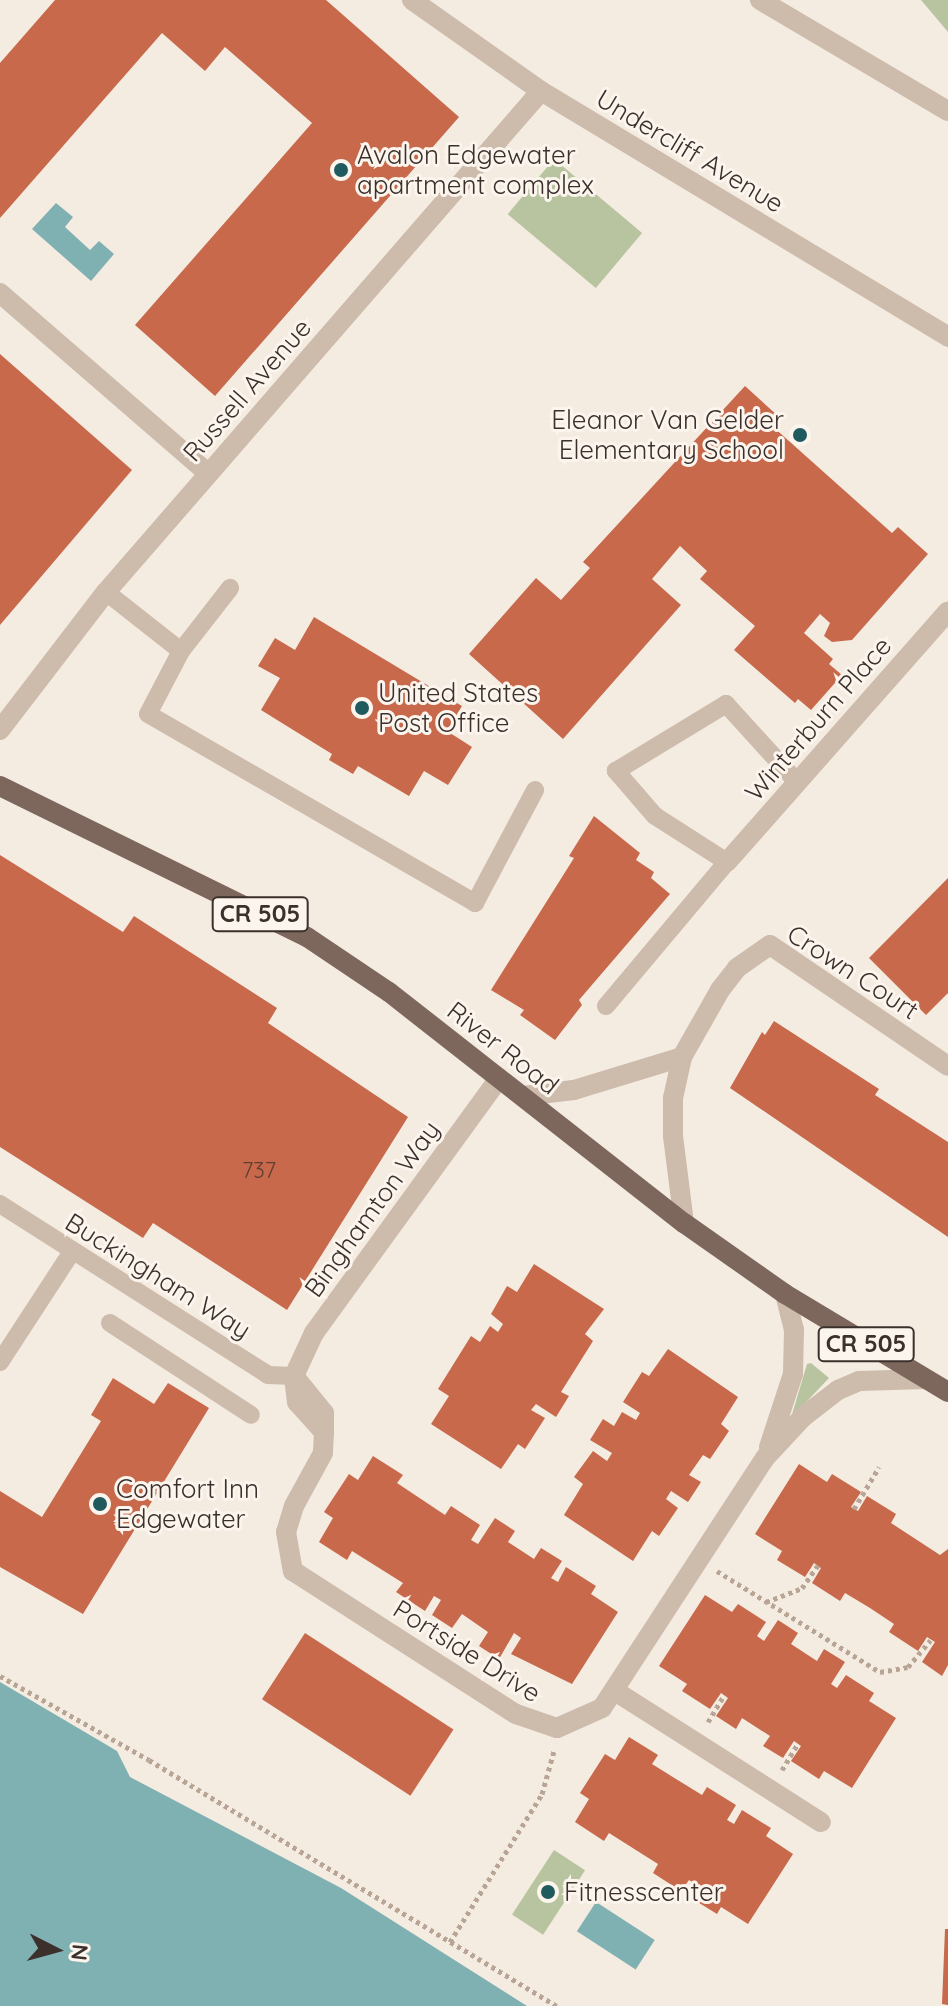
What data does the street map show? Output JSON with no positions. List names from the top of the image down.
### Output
{
  "streets": {
    "main road": ["CR 505", "River Road"],
    "street": [
      "Undercliff Avenue",
      "Russell Avenue",
      "Winterburn Place",
      "Crown Court",
      "Binghamton Way",
      "Portside Drive"
    ],
    "lane": ["Buckingham Way"]
  },
  "crossings": [
    ["Undercliff Avenue", "Russell Avenue"],
    ["Crown Court", "River Road"],
    ["River Road", "Binghamton Way"],
    ["River Road", "Portside Drive"],
    ["Binghamton Way", "Buckingham Way"],
    ["Binghamton Way", "Portside Drive"],
    ["Buckingham Way", "Portside Drive"]
  ],
  "places": [
    "Avalon Edgewater apartment complex",
    "Eleanor Van Gelder Elementary School",
    "United States Post Office",
    "Comfort Inn Edgewater",
    "Fitnesscenter"
  ],
  "house_numbers": ["737"],
  "north": "right"
}
